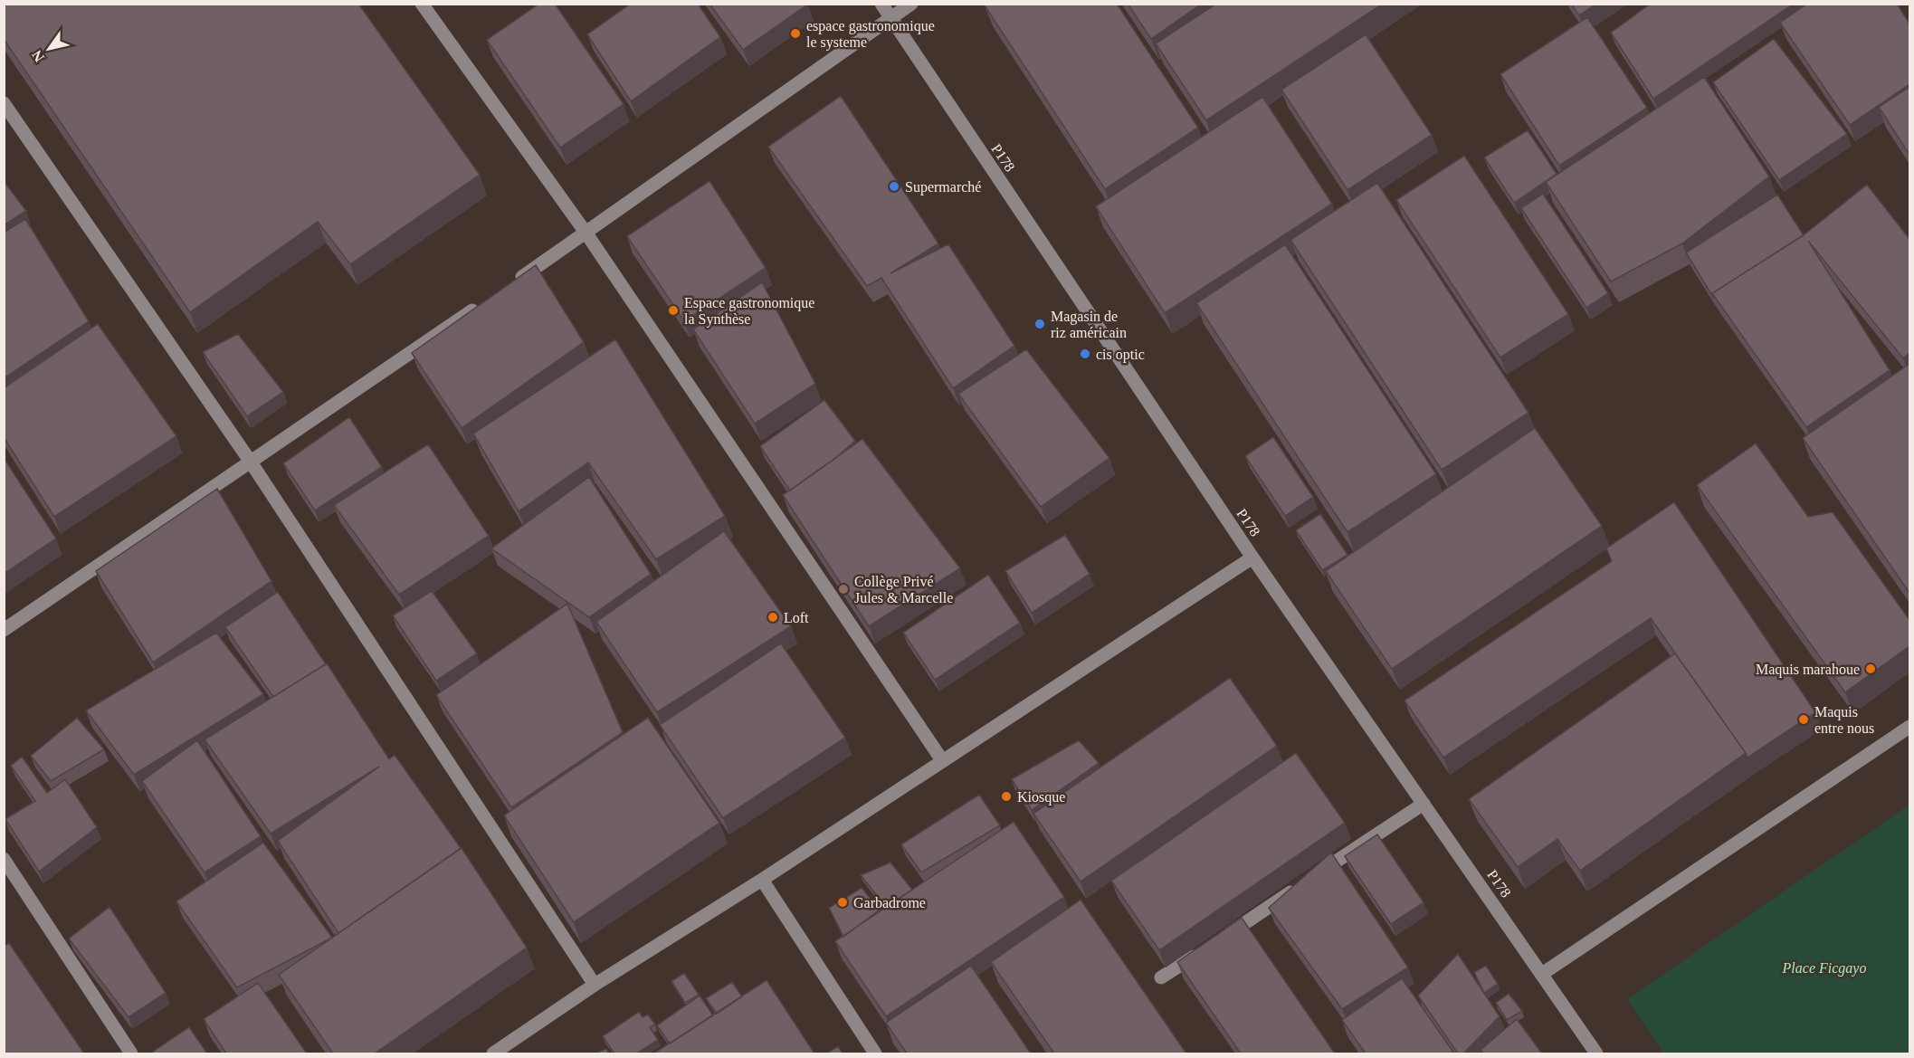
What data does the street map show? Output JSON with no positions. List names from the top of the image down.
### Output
{
  "streets": {
    "street": ["P178"]
  },
  "parks": ["Place Ficgayo"],
  "places": [
    "espace gastronomique le systeme",
    "Supermarché",
    "Espace gastronomique la Synthèse",
    "Magasin de riz américain",
    "cis optic",
    "Collège Privé Jules & Marcelle",
    "Loft",
    "Maquis marahoue",
    "Maquis entre nous",
    "Kiosque",
    "Garbadrome"
  ],
  "north": "bottom left"
}
